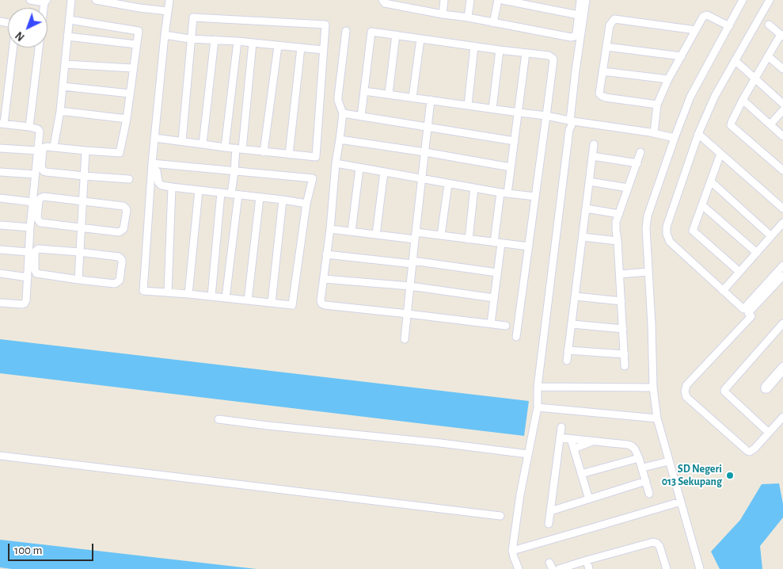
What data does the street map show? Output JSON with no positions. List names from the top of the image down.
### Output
{
  "places": ["SD Negeri 013 Sekupang"],
  "scale_bar": "100 m",
  "north": "bottom left"
}
